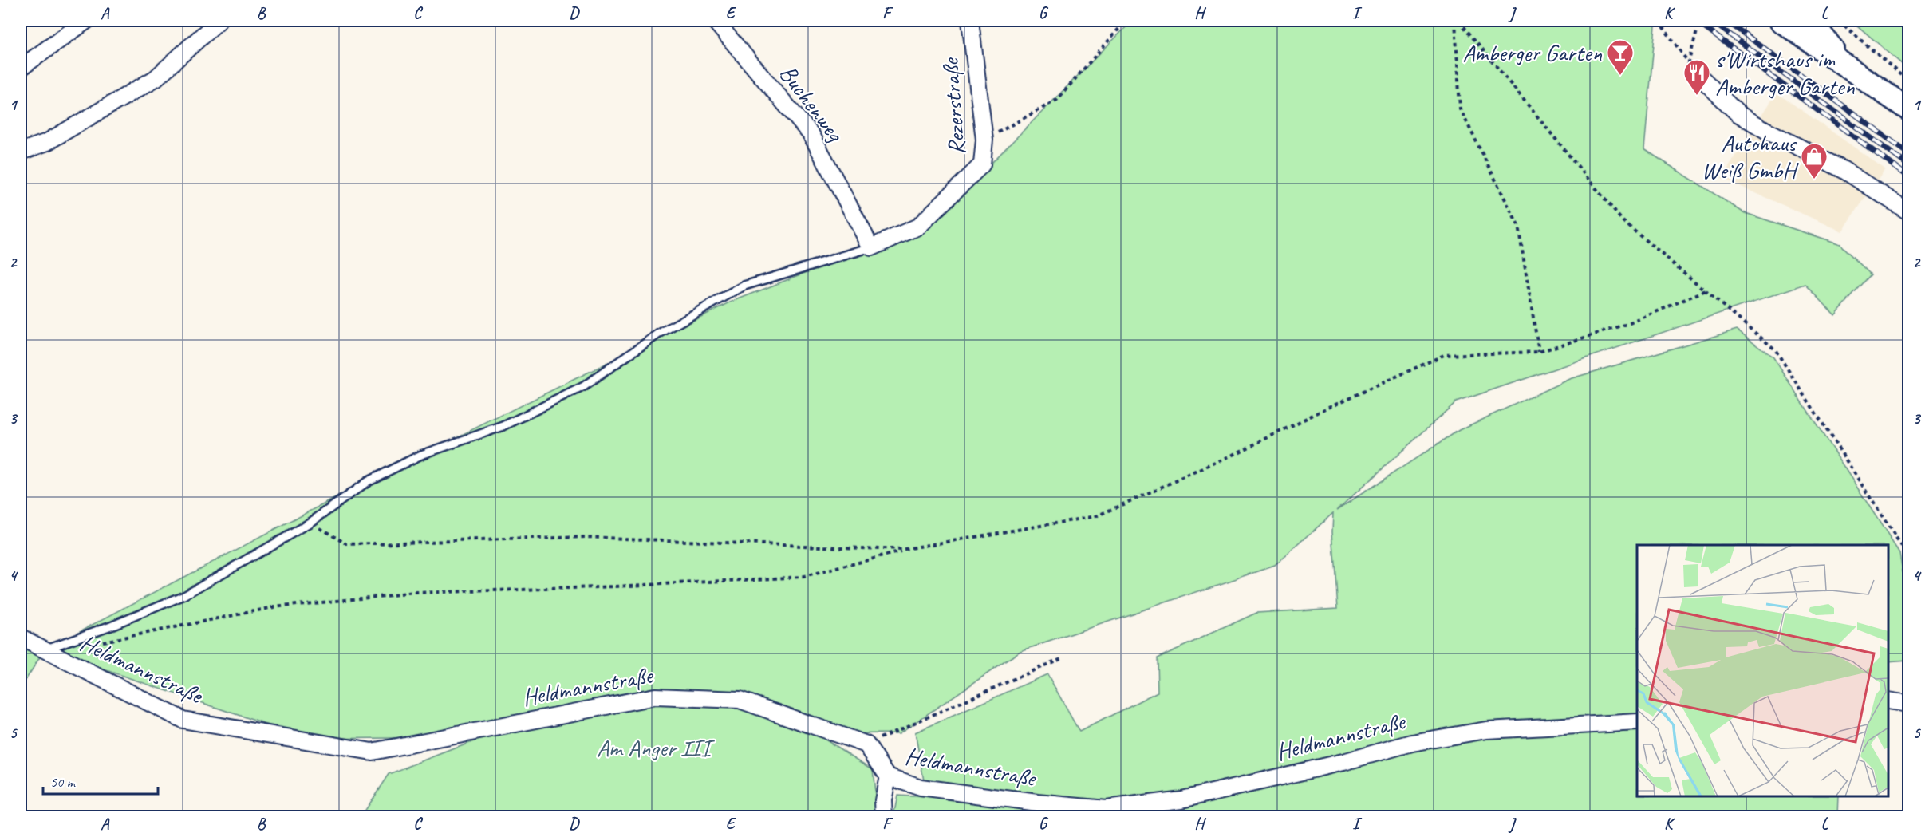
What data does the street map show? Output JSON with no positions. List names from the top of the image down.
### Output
{
  "streets": {
    "street": ["Buchenweg", "Rezerstraße", "Heldmannstraße"]
  },
  "crossings": [
    ["Buchenweg", "Rezerstraße"]
  ],
  "parks": ["Am Anger III"],
  "places": {
    "bar": ["Amberger Garten"],
    "restaurant": ["s'Wirtshaus im Amberger Garten"],
    "shop": ["Autohaus Weiß GmbH"]
  },
  "scale_bar": "50 m",
  "grid": {
    "columns": [
      "A",
      "B",
      "C",
      "D",
      "E",
      "F",
      "G",
      "H",
      "I",
      "J",
      "K",
      "L"
    ],
    "rows": [
      "1",
      "2",
      "3",
      "4",
      "5"
    ]
  }
}
